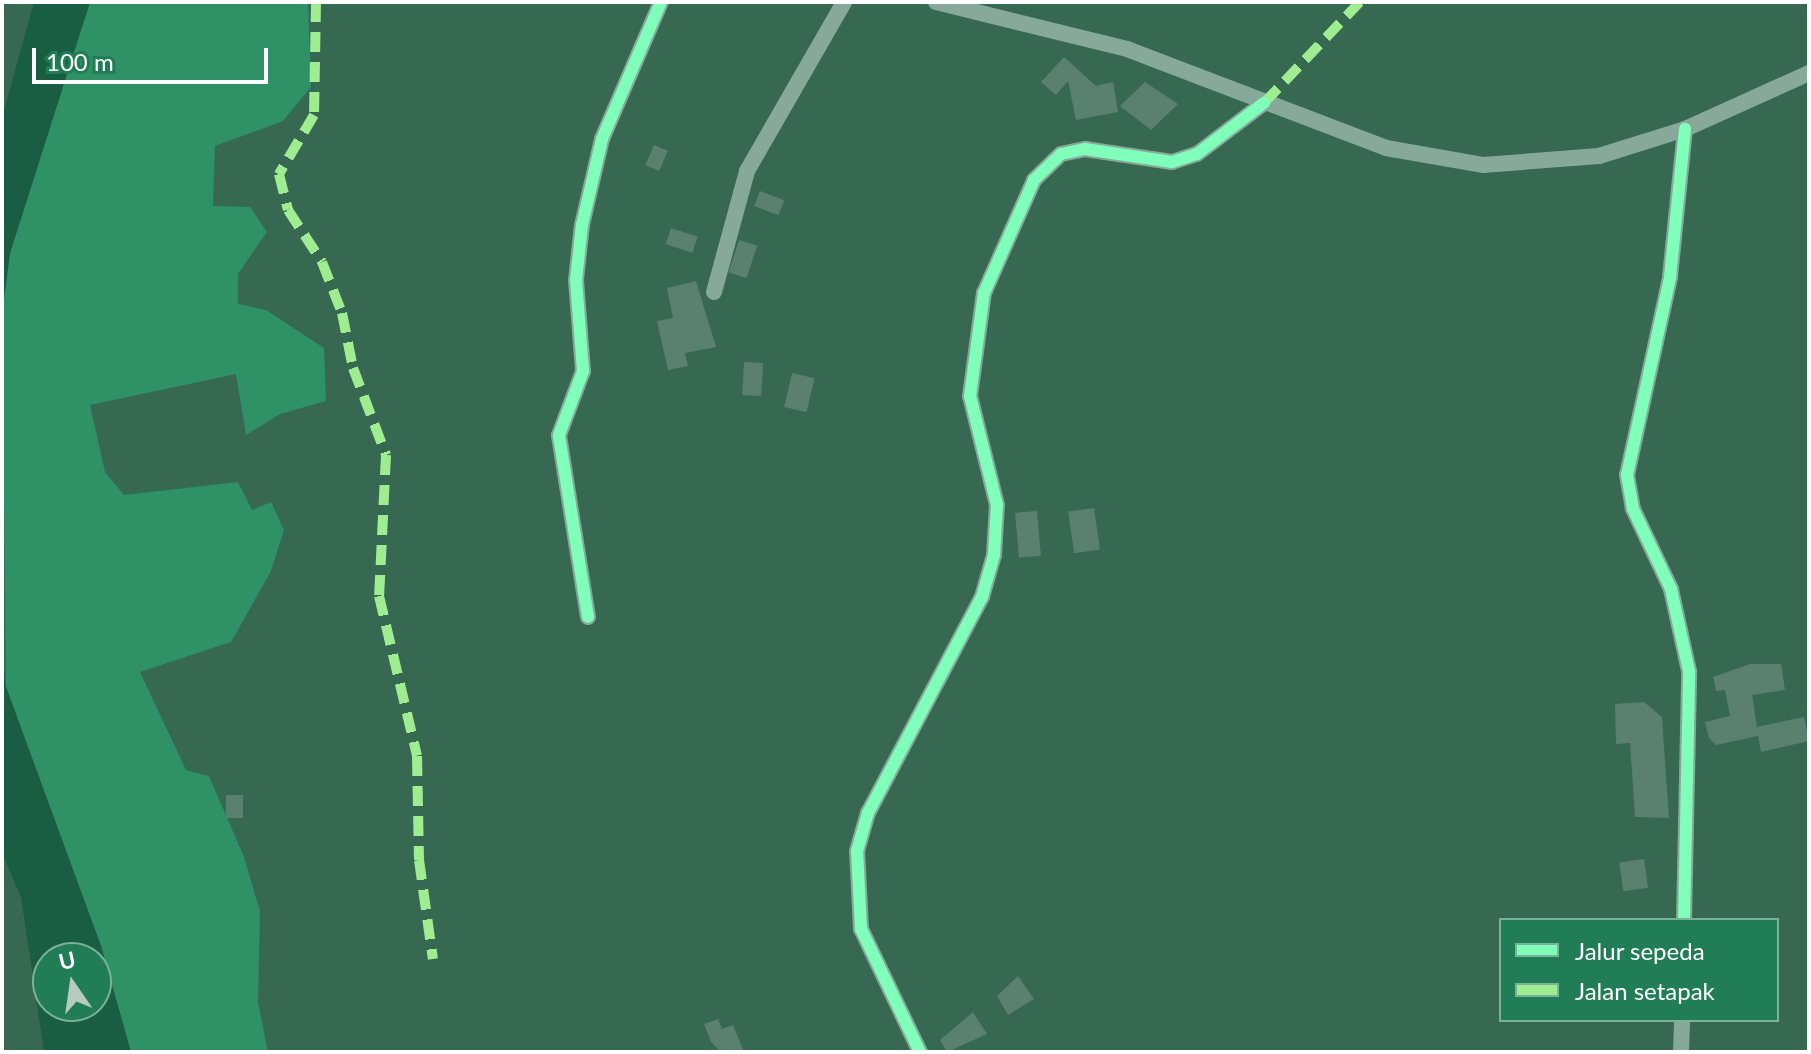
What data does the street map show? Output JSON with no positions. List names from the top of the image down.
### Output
{
  "legend": ["Jalur sepeda", "Jalan setapak"],
  "scale_bar": "100 m",
  "north": "top"
}
